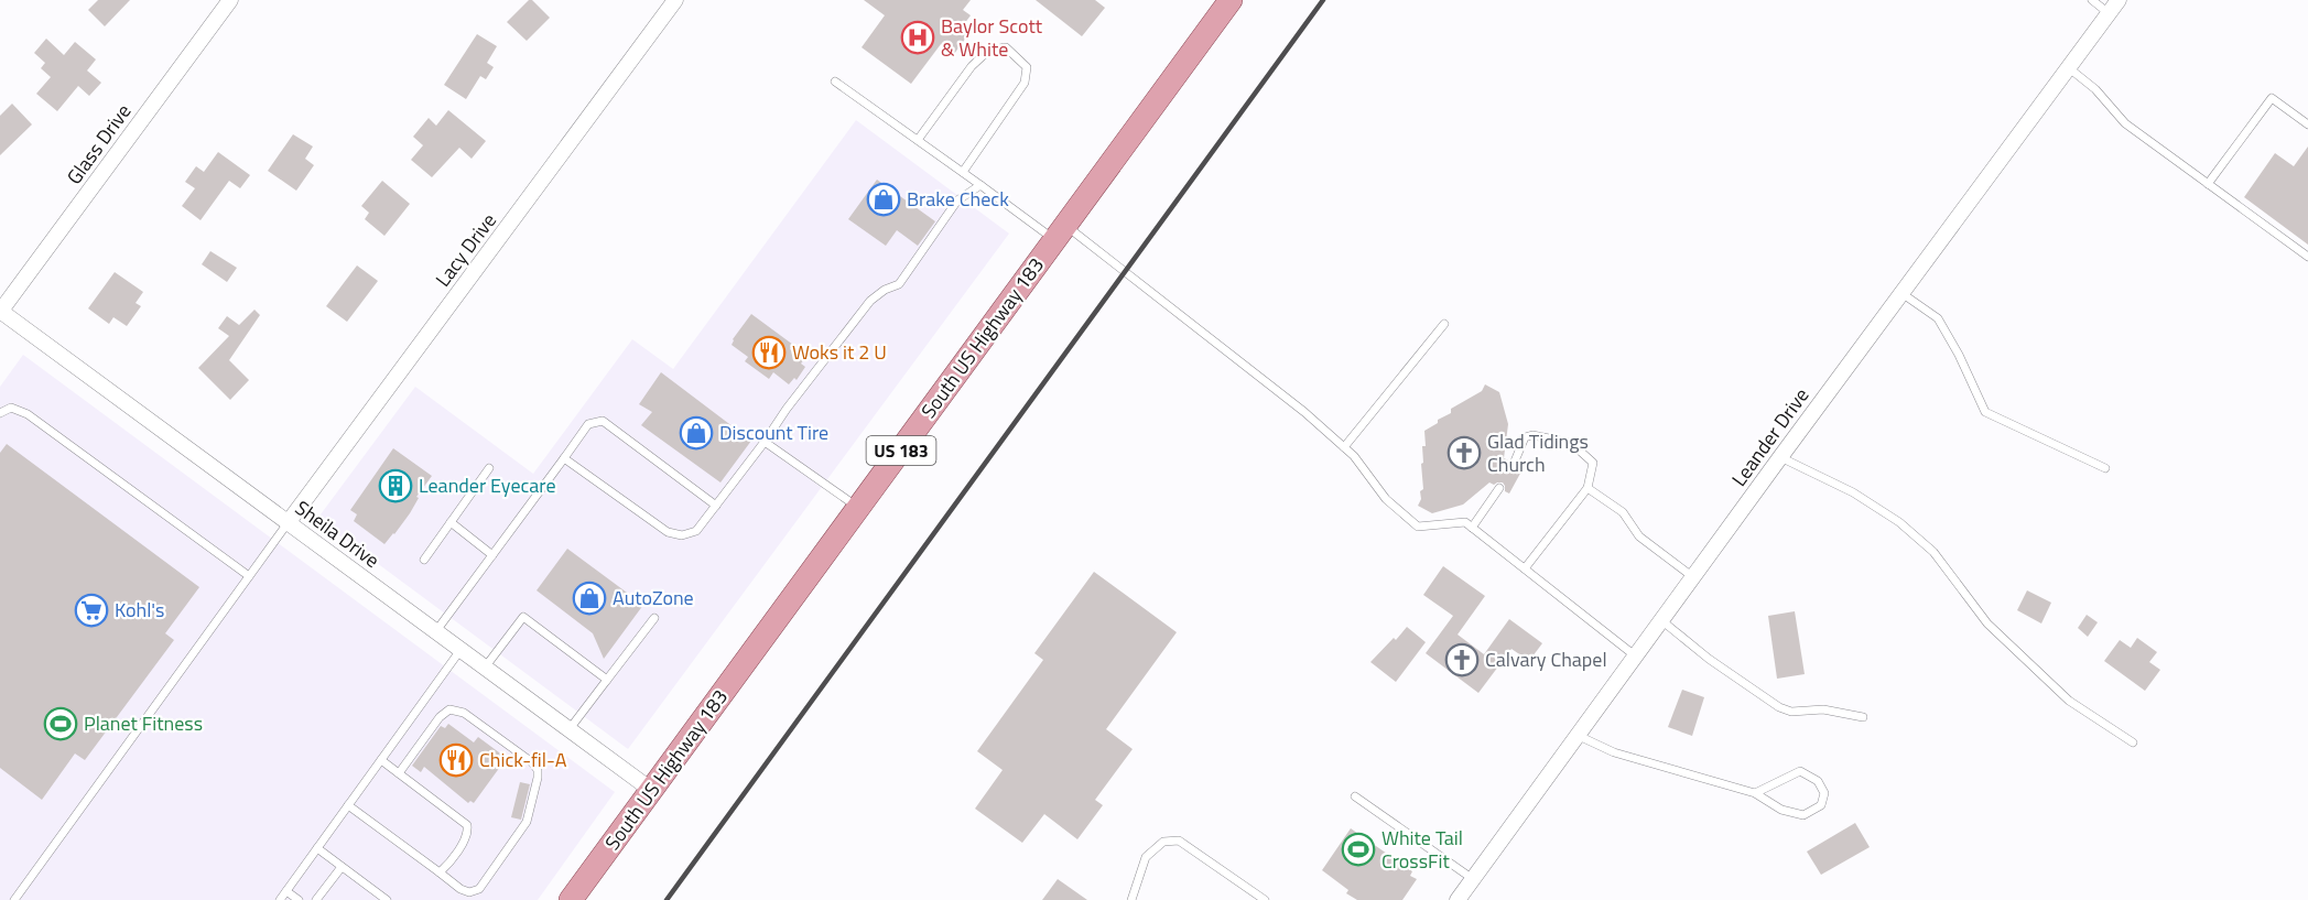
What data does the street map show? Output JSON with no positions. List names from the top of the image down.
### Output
{
  "streets": {
    "main road": ["South US Highway 183", "US 183"],
    "street": [
      "Glass Drive",
      "Lacy Drive",
      "Leander Drive",
      "Sheila Drive"
    ]
  },
  "crossings": [
    ["Glass Drive", "Sheila Drive"],
    ["Lacy Drive", "Sheila Drive"],
    ["South US Highway 183", "Sheila Drive"]
  ],
  "places": {
    "hospital": ["Baylor Scott & White"],
    "shop": ["Brake Check", "Discount Tire", "AutoZone"],
    "restaurant": ["Woks it 2 U", "Chick-fil-A"],
    "church": ["Glad Tidings Church", "Calvary Chapel"],
    "building": ["Leander Eyecare"],
    "supermarket": ["Kohl's"],
    "sports": ["Planet Fitness", "White Tail CrossFit"]
  }
}
